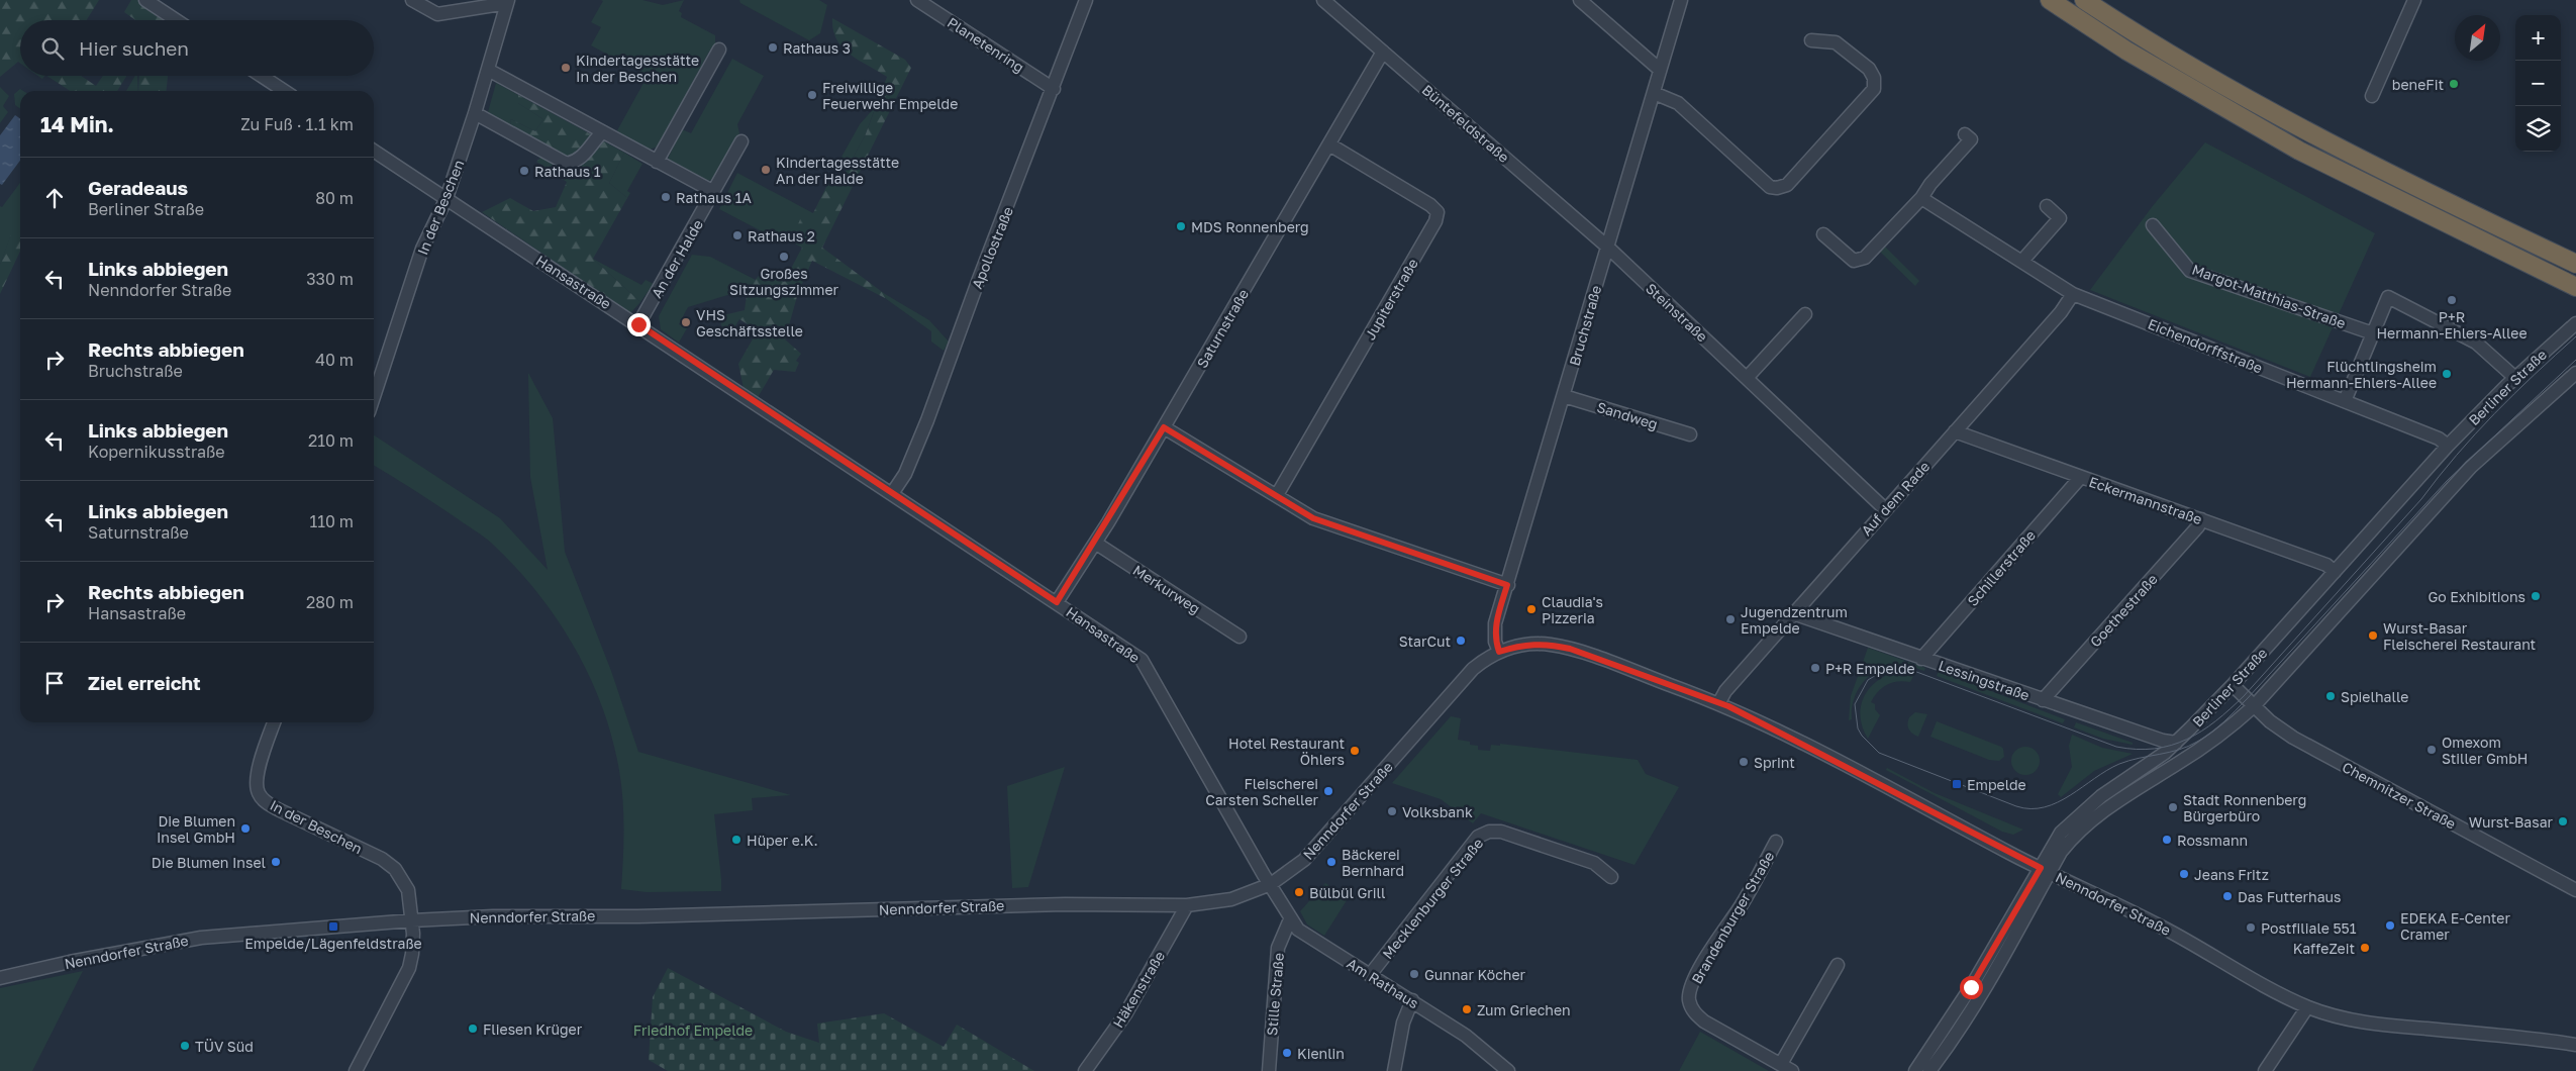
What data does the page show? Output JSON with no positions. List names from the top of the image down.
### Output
{
  "streets": {
    "street": [
      "Planetenring",
      "Büntefeldstraße",
      "In der Beschen",
      "Apollostraße",
      "An der Halde",
      "Hansastraße",
      "Margot-Matthias-Straße",
      "Jupiterstraße",
      "Steinstraße",
      "Bruchstraße",
      "Saturnstraße",
      "Eichendorffstraße",
      "Berliner Straße",
      "Sandweg",
      "Auf dem Rade",
      "Eckermannstraße",
      "Schillerstraße",
      "Merkurweg",
      "Goethestraße",
      "Lessingstraße",
      "Chemnitzer Straße",
      "Nenndorfer Straße",
      "Mecklenburger Straße",
      "Brandenburger Straße",
      "Am Rathaus",
      "Häkenstraße",
      "Stille Straße"
    ]
  },
  "crossings": [
    ["Planetenring", "Apollostraße"],
    ["Büntefeldstraße", "Steinstraße"],
    ["Büntefeldstraße", "Bruchstraße"],
    ["Büntefeldstraße", "Saturnstraße"],
    ["In der Beschen", "Hansastraße"],
    ["In der Beschen", "Nenndorfer Straße"],
    ["Apollostraße", "Hansastraße"],
    ["An der Halde", "Hansastraße"],
    ["Hansastraße", "Saturnstraße"],
    ["Hansastraße", "Nenndorfer Straße"],
    ["Hansastraße", "Am Rathaus"],
    ["Jupiterstraße", "Saturnstraße"],
    ["Steinstraße", "Bruchstraße"],
    ["Steinstraße", "Auf dem Rade"],
    ["Bruchstraße", "Sandweg"],
    ["Bruchstraße", "Nenndorfer Straße"],
    ["Saturnstraße", "Merkurweg"],
    ["Eichendorffstraße", "Berliner Straße"],
    ["Eichendorffstraße", "Auf dem Rade"],
    ["Berliner Straße", "Eckermannstraße"],
    ["Berliner Straße", "Lessingstraße"],
    ["Berliner Straße", "Chemnitzer Straße"],
    ["Berliner Straße", "Nenndorfer Straße"],
    ["Auf dem Rade", "Eckermannstraße"],
    ["Auf dem Rade", "Lessingstraße"],
    ["Auf dem Rade", "Nenndorfer Straße"],
    ["Eckermannstraße", "Schillerstraße"],
    ["Eckermannstraße", "Goethestraße"],
    ["Schillerstraße", "Lessingstraße"],
    ["Goethestraße", "Lessingstraße"],
    ["Nenndorfer Straße", "Am Rathaus"],
    ["Nenndorfer Straße", "Häkenstraße"],
    ["Mecklenburger Straße", "Am Rathaus"],
    ["Am Rathaus", "Stille Straße"]
  ],
  "parks": ["Friedhof Empelde"],
  "places": {
    "other": [
      "Rathaus 3",
      "Kindertagesstätte In der Beschen",
      "beneFit",
      "Freiwillige Feuerwehr Empelde",
      "Kindertagesstätte An der Halde",
      "Rathaus 1",
      "Rathaus 1A",
      "MDS Ronnenberg",
      "Rathaus 2",
      "Großes Sitzungszimmer",
      "P+R Hermann-Ehlers-Allee",
      "VHS Geschäftsstelle",
      "Flüchtlingsheim Hermann-Ehlers-Allee",
      "Go Exhibitions",
      "Claudia's Pizzeria",
      "Jugendzentrum Empelde",
      "Wurst-Basar Fleischerei Restaurant",
      "StarCut",
      "P+R Empelde",
      "Spielhalle",
      "Omexom Stiller GmbH",
      "Hotel Restaurant Öhlers",
      "Sprint",
      "Fleischerei Carsten Scheller",
      "Stadt Ronnenberg Bürgerbüro",
      "Volksbank",
      "Wurst-Basar",
      "Die Blumen Insel GmbH",
      "Hüper e.K.",
      "Rossmann",
      "Die Blumen Insel",
      "Bäckerei Bernhard",
      "Jeans Fritz",
      "Bülbül Grill",
      "Das Futterhaus",
      "EDEKA E-Center Cramer",
      "Postfiliale 551",
      "KaffeZeit",
      "Gunnar Köcher",
      "Zum Griechen",
      "Fliesen Krüger",
      "TÜV Süd",
      "Kienlin"
    ],
    "transit": ["Empelde", "Empelde/Lägenfeldstraße"]
  },
  "north": "top right",
  "page": {
    "map_buttons": ["+", "−"],
    "search": "Hier suchen",
    "heading": ["14 Min.", "Zu Fuß · 1.1 km"],
    "list": [
      ["Geradeaus", "Berliner Straße", "80 m"],
      ["Links abbiegen", "Nenndorfer Straße", "330 m"],
      ["Rechts abbiegen", "Bruchstraße", "40 m"],
      ["Links abbiegen", "Kopernikusstraße", "210 m"],
      ["Links abbiegen", "Saturnstraße", "110 m"],
      ["Rechts abbiegen", "Hansastraße", "280 m"],
      "Ziel erreicht"
    ]
  }
}
